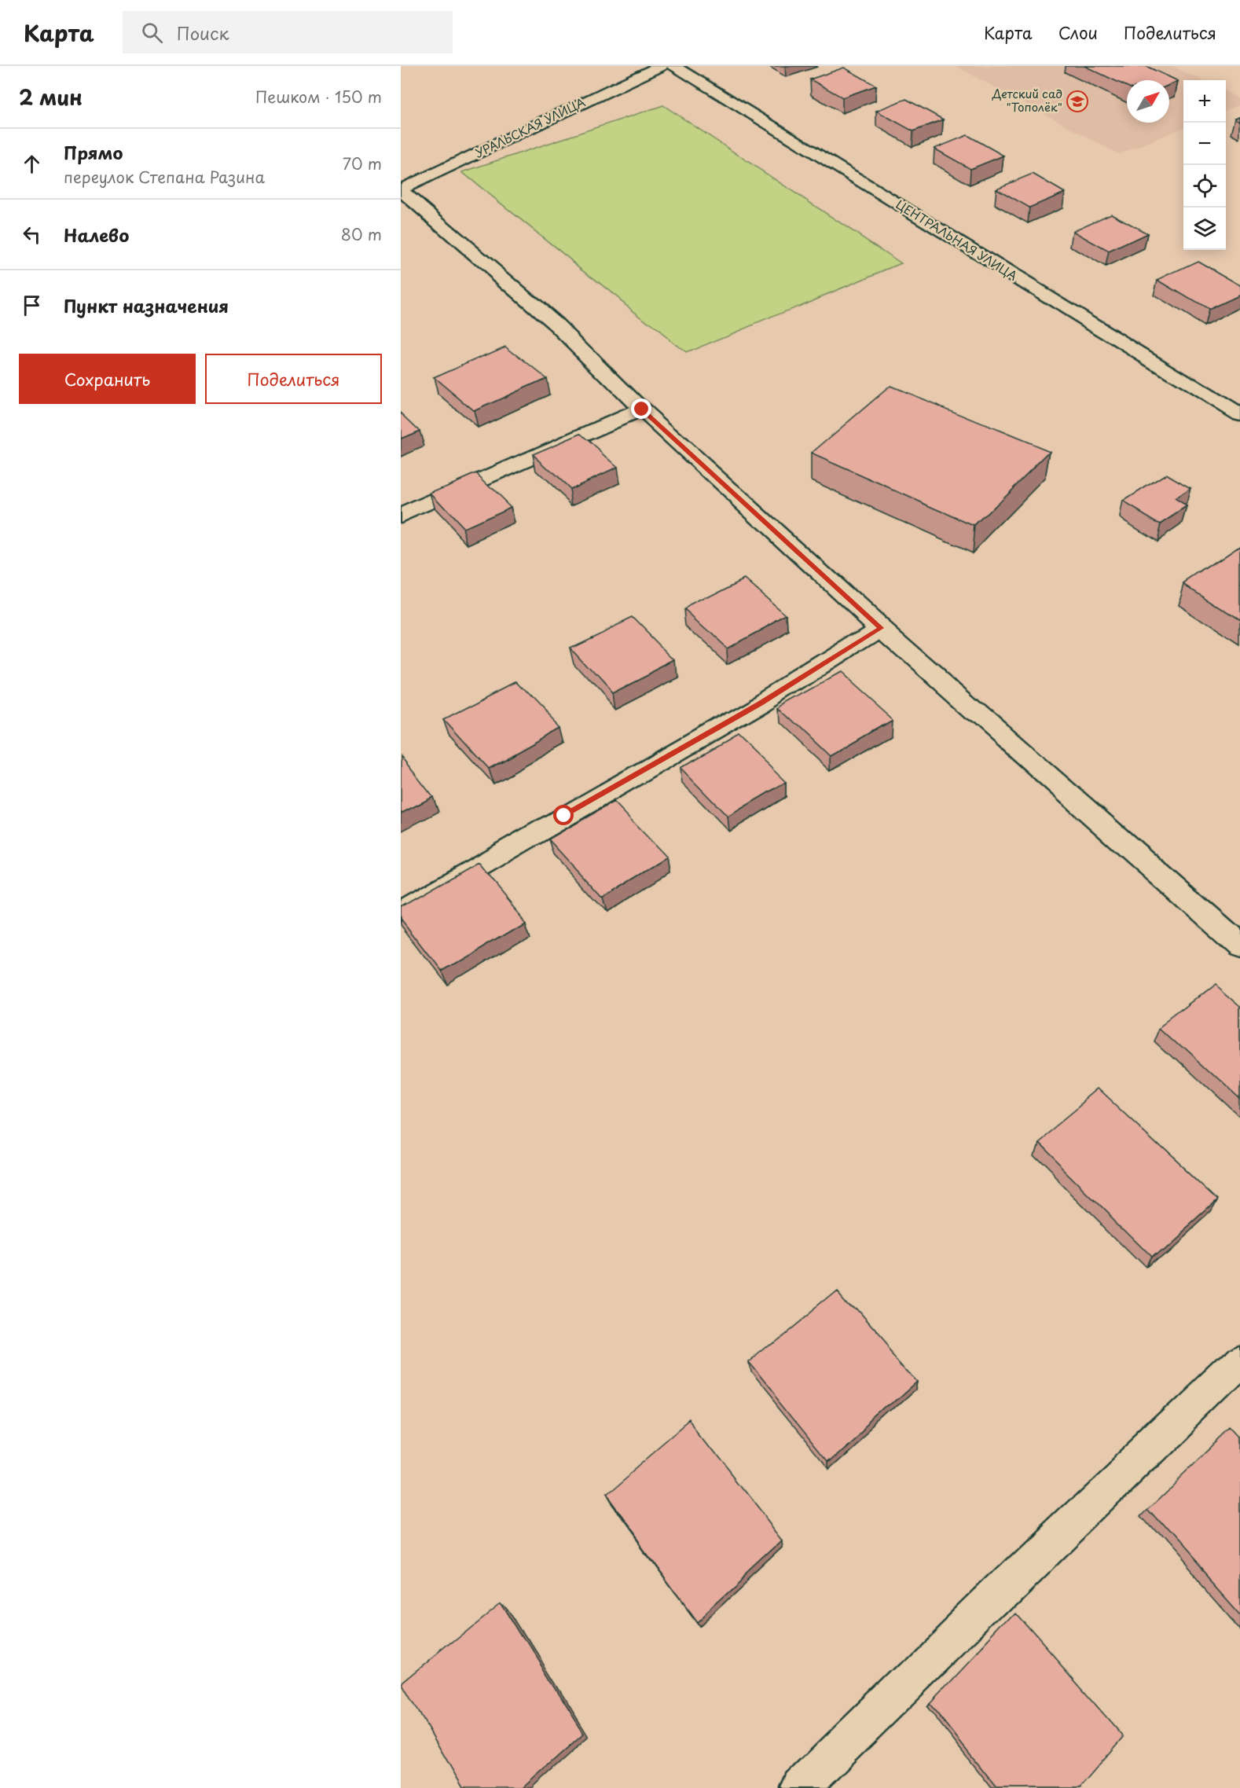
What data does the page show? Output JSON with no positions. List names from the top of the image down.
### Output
{
  "streets": {
    "street": ["УРАЛЬСКАЯ УЛИЦА", "ЦЕНТРАЛЬНАЯ УЛИЦА"]
  },
  "places": {
    "school or university": ["Детский сад \"Тополёк\""]
  },
  "north": "top right",
  "page": {
    "header": "Карта",
    "search": "Поиск",
    "nav": ["Карта", "Слои", "Поделиться"],
    "heading": ["2 мин", "Пешком · 150 m"],
    "map_buttons": ["+", "−"],
    "list": [
      ["Прямо", "переулок Степана Разина", "70 m"],
      ["Налево", "80 m"],
      "Пункт назначения"
    ],
    "buttons": ["Сохранить", "Поделиться"]
  }
}
